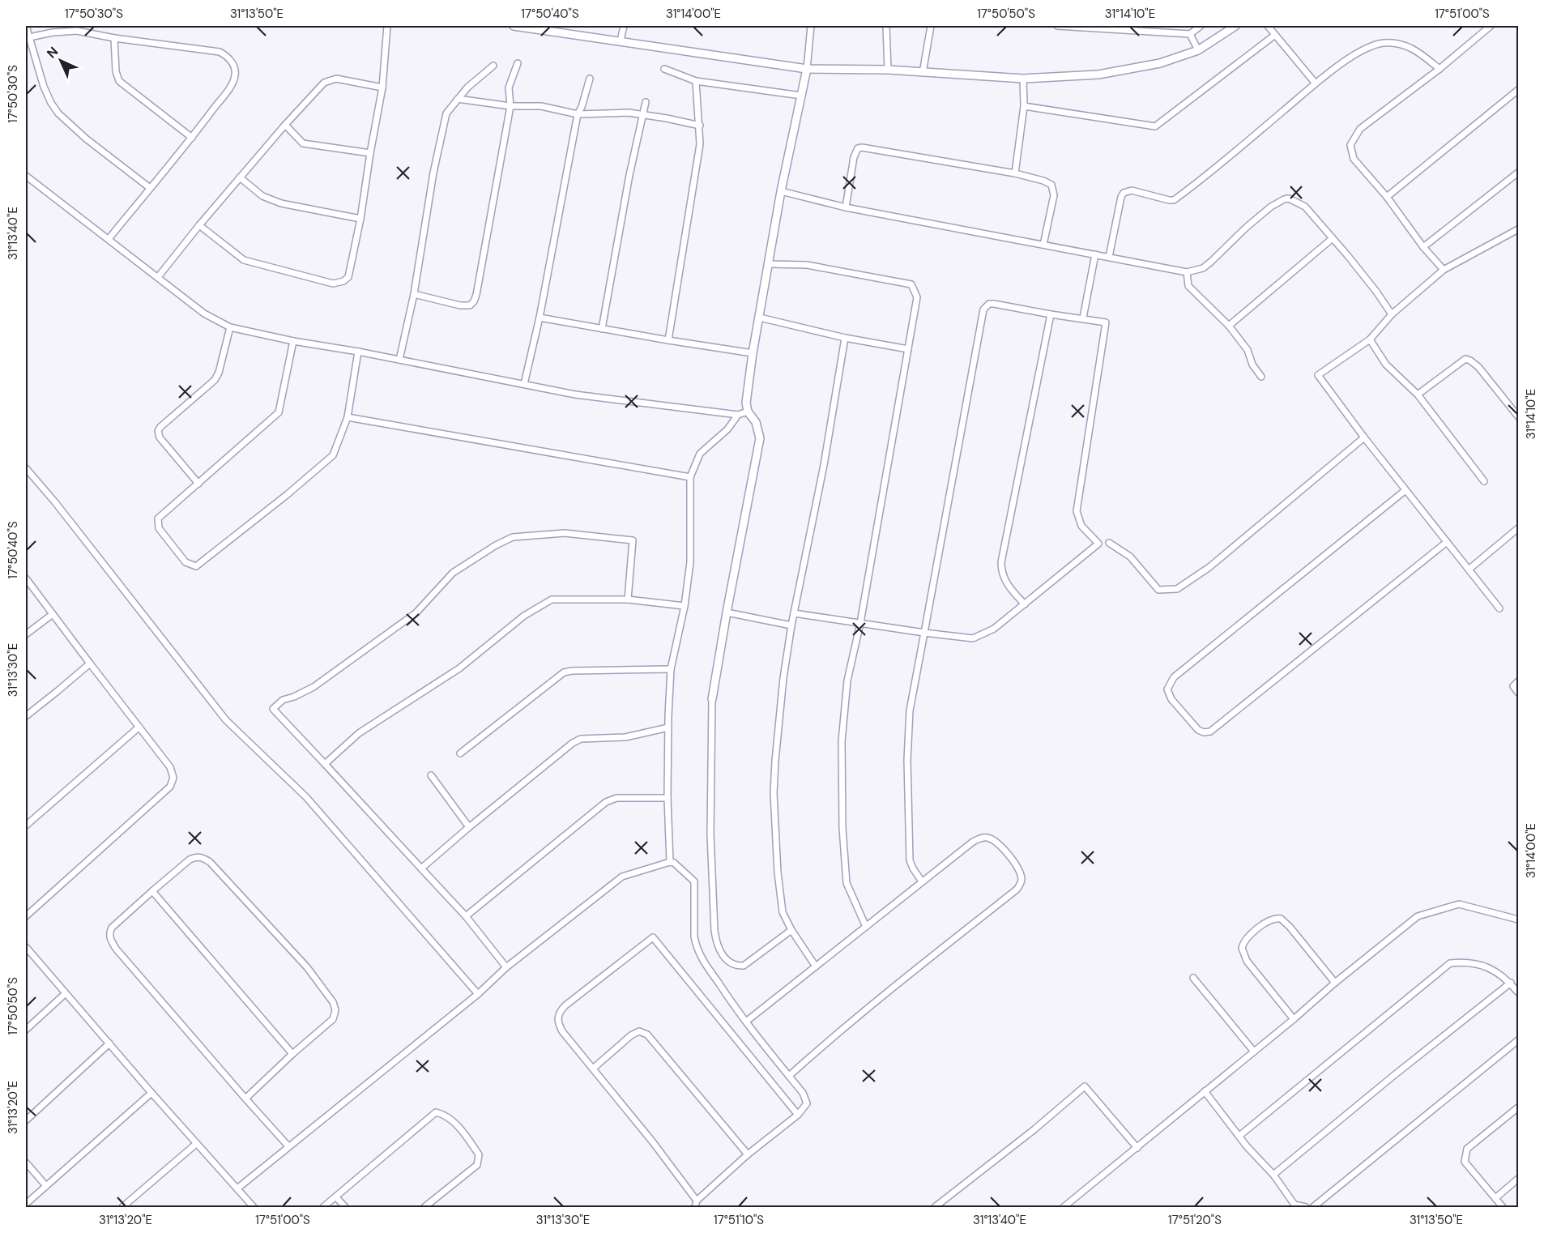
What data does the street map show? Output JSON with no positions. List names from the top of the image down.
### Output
{
  "north": "top left",
  "coordinates": [
    "17°50'30\"S",
    "31°13'50\"E",
    "17°50'40\"S",
    "31°14'00\"E",
    "17°50'50\"S",
    "31°14'10\"E",
    "17°51'00\"S",
    "31°13'40\"E",
    "31°13'30\"E",
    "31°13'20\"E",
    "17°51'10\"S",
    "17°51'20\"S"
  ]
}
